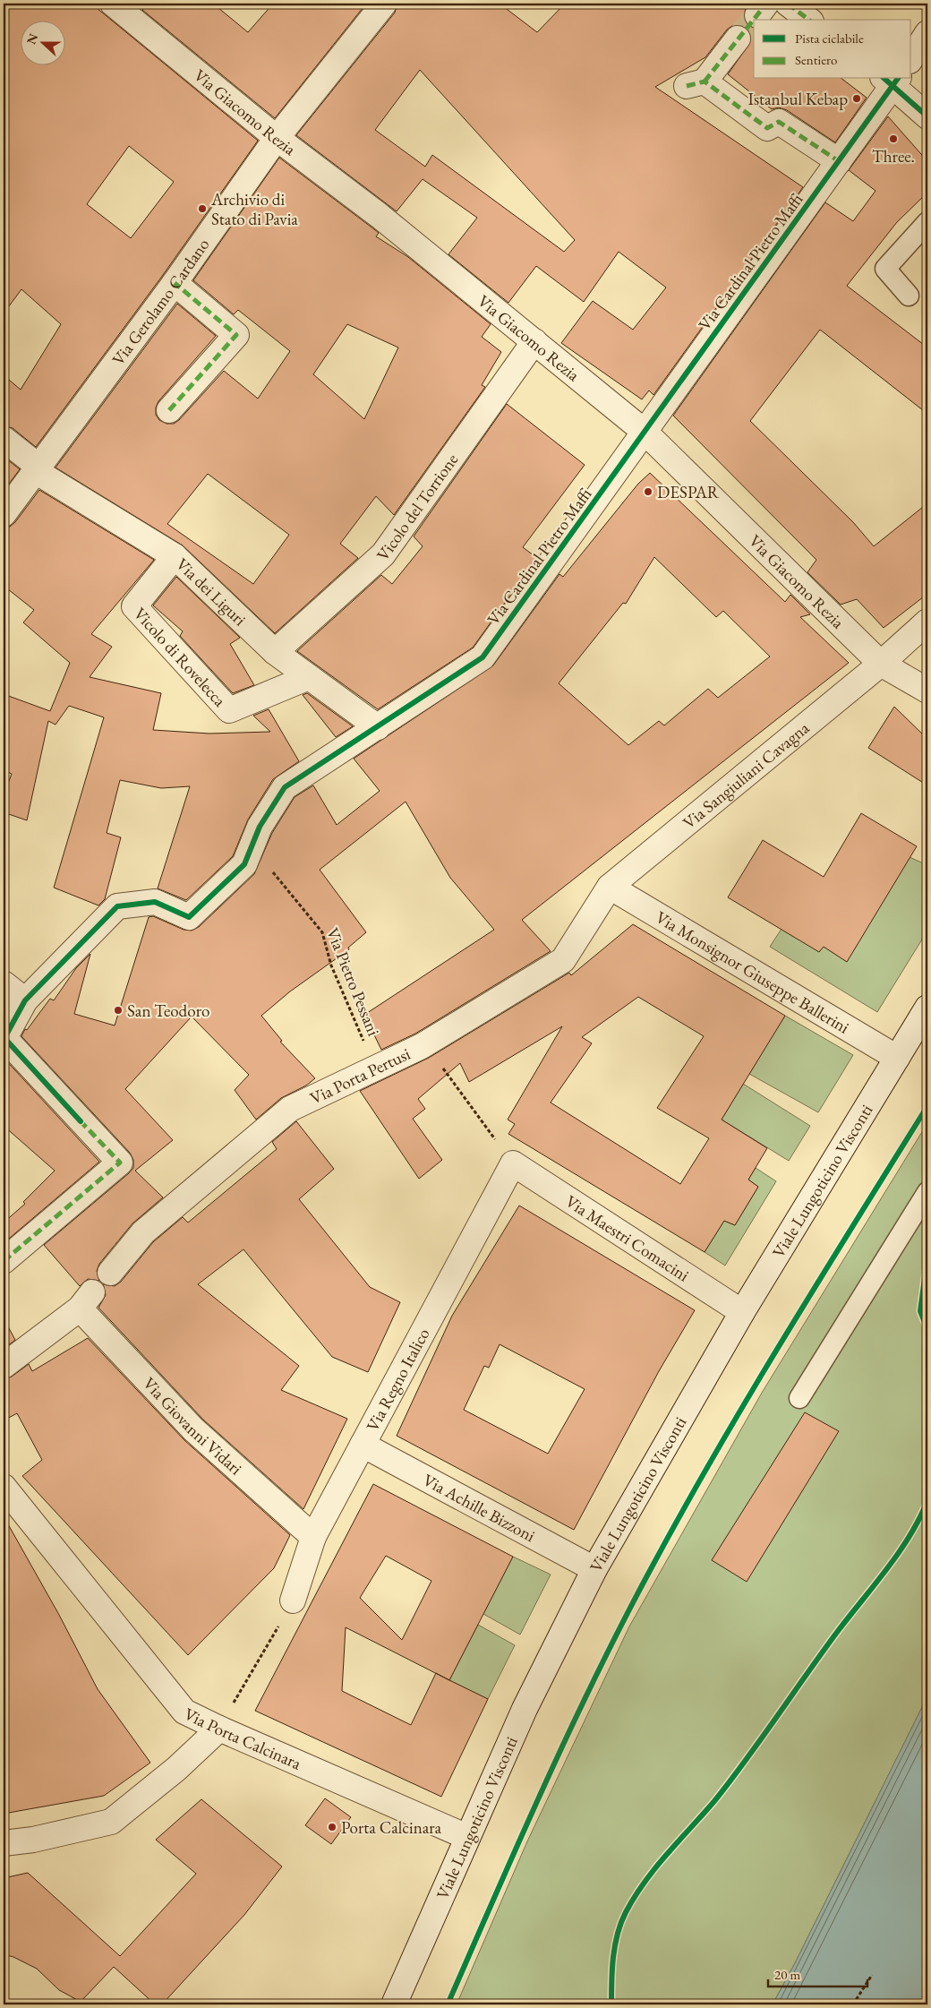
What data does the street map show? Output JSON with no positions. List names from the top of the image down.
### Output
{
  "streets": {
    "street": [
      "Via Giacomo Rezia",
      "Via Cardinal Pietro Maffi",
      "Via Gerolamo Cardano",
      "Vicolo del Torrione",
      "Via dei Liguri",
      "Vicolo di Rovelecca",
      "Via Sangiuliani Cavagna",
      "Via Monsignor Giuseppe Ballerini",
      "Via Porta Pertusi",
      "Viale Lungoticino Visconti",
      "Via Maestri Comacini",
      "Via Regno Italico",
      "Via Giovanni Vidari",
      "Via Achille Bizzoni",
      "Via Porta Calcinara"
    ],
    "path": ["Via Pietro Pessani"]
  },
  "crossings": [
    ["Via Giacomo Rezia", "Via Cardinal Pietro Maffi"],
    ["Via Giacomo Rezia", "Via Gerolamo Cardano"],
    ["Via Giacomo Rezia", "Vicolo del Torrione"],
    ["Via Giacomo Rezia", "Via Sangiuliani Cavagna"],
    ["Via Cardinal Pietro Maffi", "Via dei Liguri"],
    ["Via Cardinal Pietro Maffi", "Via Pietro Pessani"],
    ["Via Gerolamo Cardano", "Via dei Liguri"],
    ["Vicolo del Torrione", "Via dei Liguri"],
    ["Via dei Liguri", "Vicolo di Rovelecca"],
    ["Via Sangiuliani Cavagna", "Via Monsignor Giuseppe Ballerini"],
    ["Via Sangiuliani Cavagna", "Via Porta Pertusi"],
    ["Via Monsignor Giuseppe Ballerini", "Via Porta Pertusi"],
    ["Via Monsignor Giuseppe Ballerini", "Viale Lungoticino Visconti"],
    ["Via Pietro Pessani", "Via Porta Pertusi"],
    ["Viale Lungoticino Visconti", "Via Maestri Comacini"],
    ["Viale Lungoticino Visconti", "Via Achille Bizzoni"],
    ["Viale Lungoticino Visconti", "Via Porta Calcinara"],
    ["Via Maestri Comacini", "Via Regno Italico"],
    ["Via Regno Italico", "Via Giovanni Vidari"],
    ["Via Regno Italico", "Via Achille Bizzoni"]
  ],
  "places": [
    "Istanbul Kebap",
    "Three.",
    "Archivio di Stato di Pavia",
    "DESPAR",
    "San Teodoro",
    "Porta Calcinara"
  ],
  "legend": ["Pista ciclabile", "Sentiero"],
  "scale_bar": "20 m",
  "north": "left"
}
